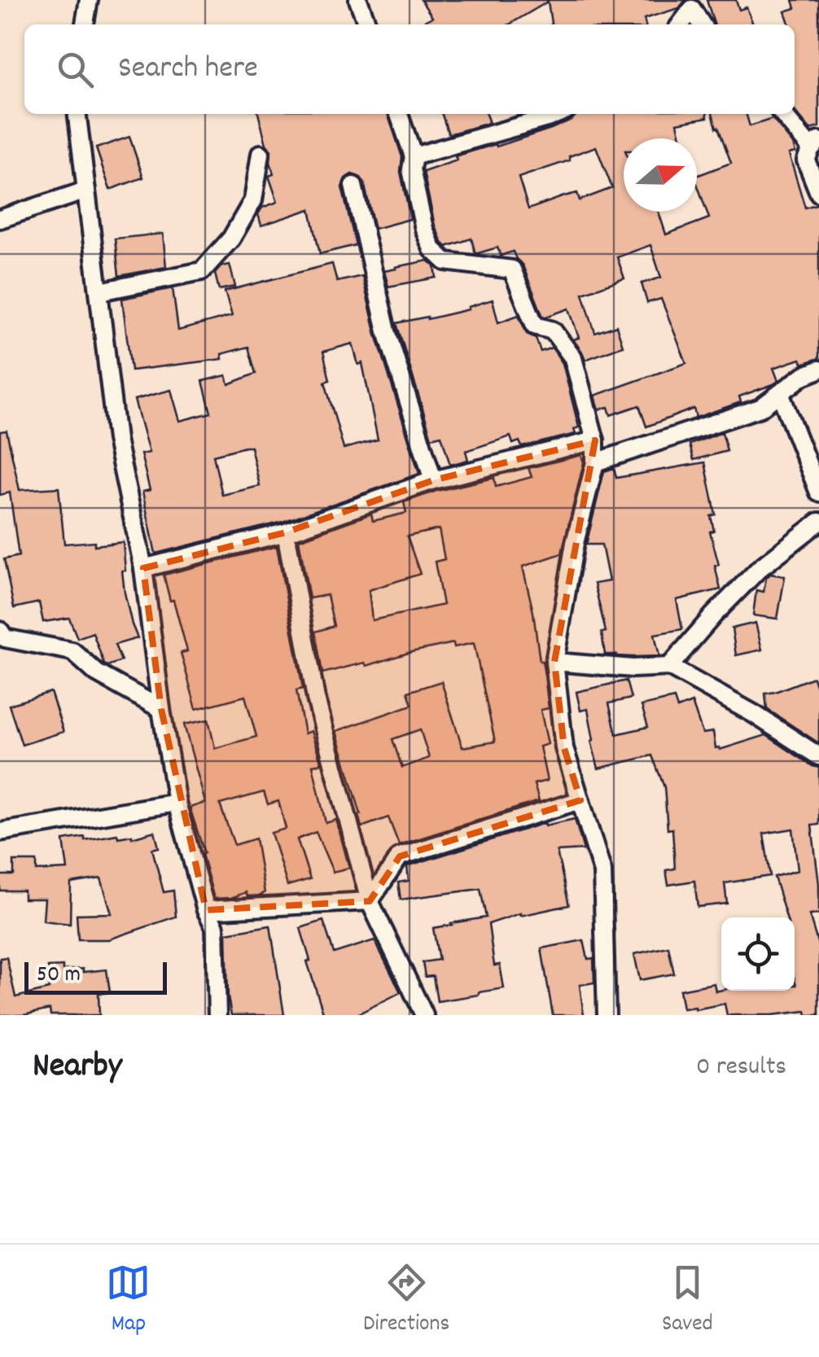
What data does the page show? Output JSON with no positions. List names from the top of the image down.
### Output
{
  "scale_bar": "50 m",
  "north": "right",
  "page": {
    "search": "Search here",
    "scale": "50 m",
    "heading": ["Nearby", "0 results"],
    "nav": ["Map", "Directions", "Saved"]
  }
}
